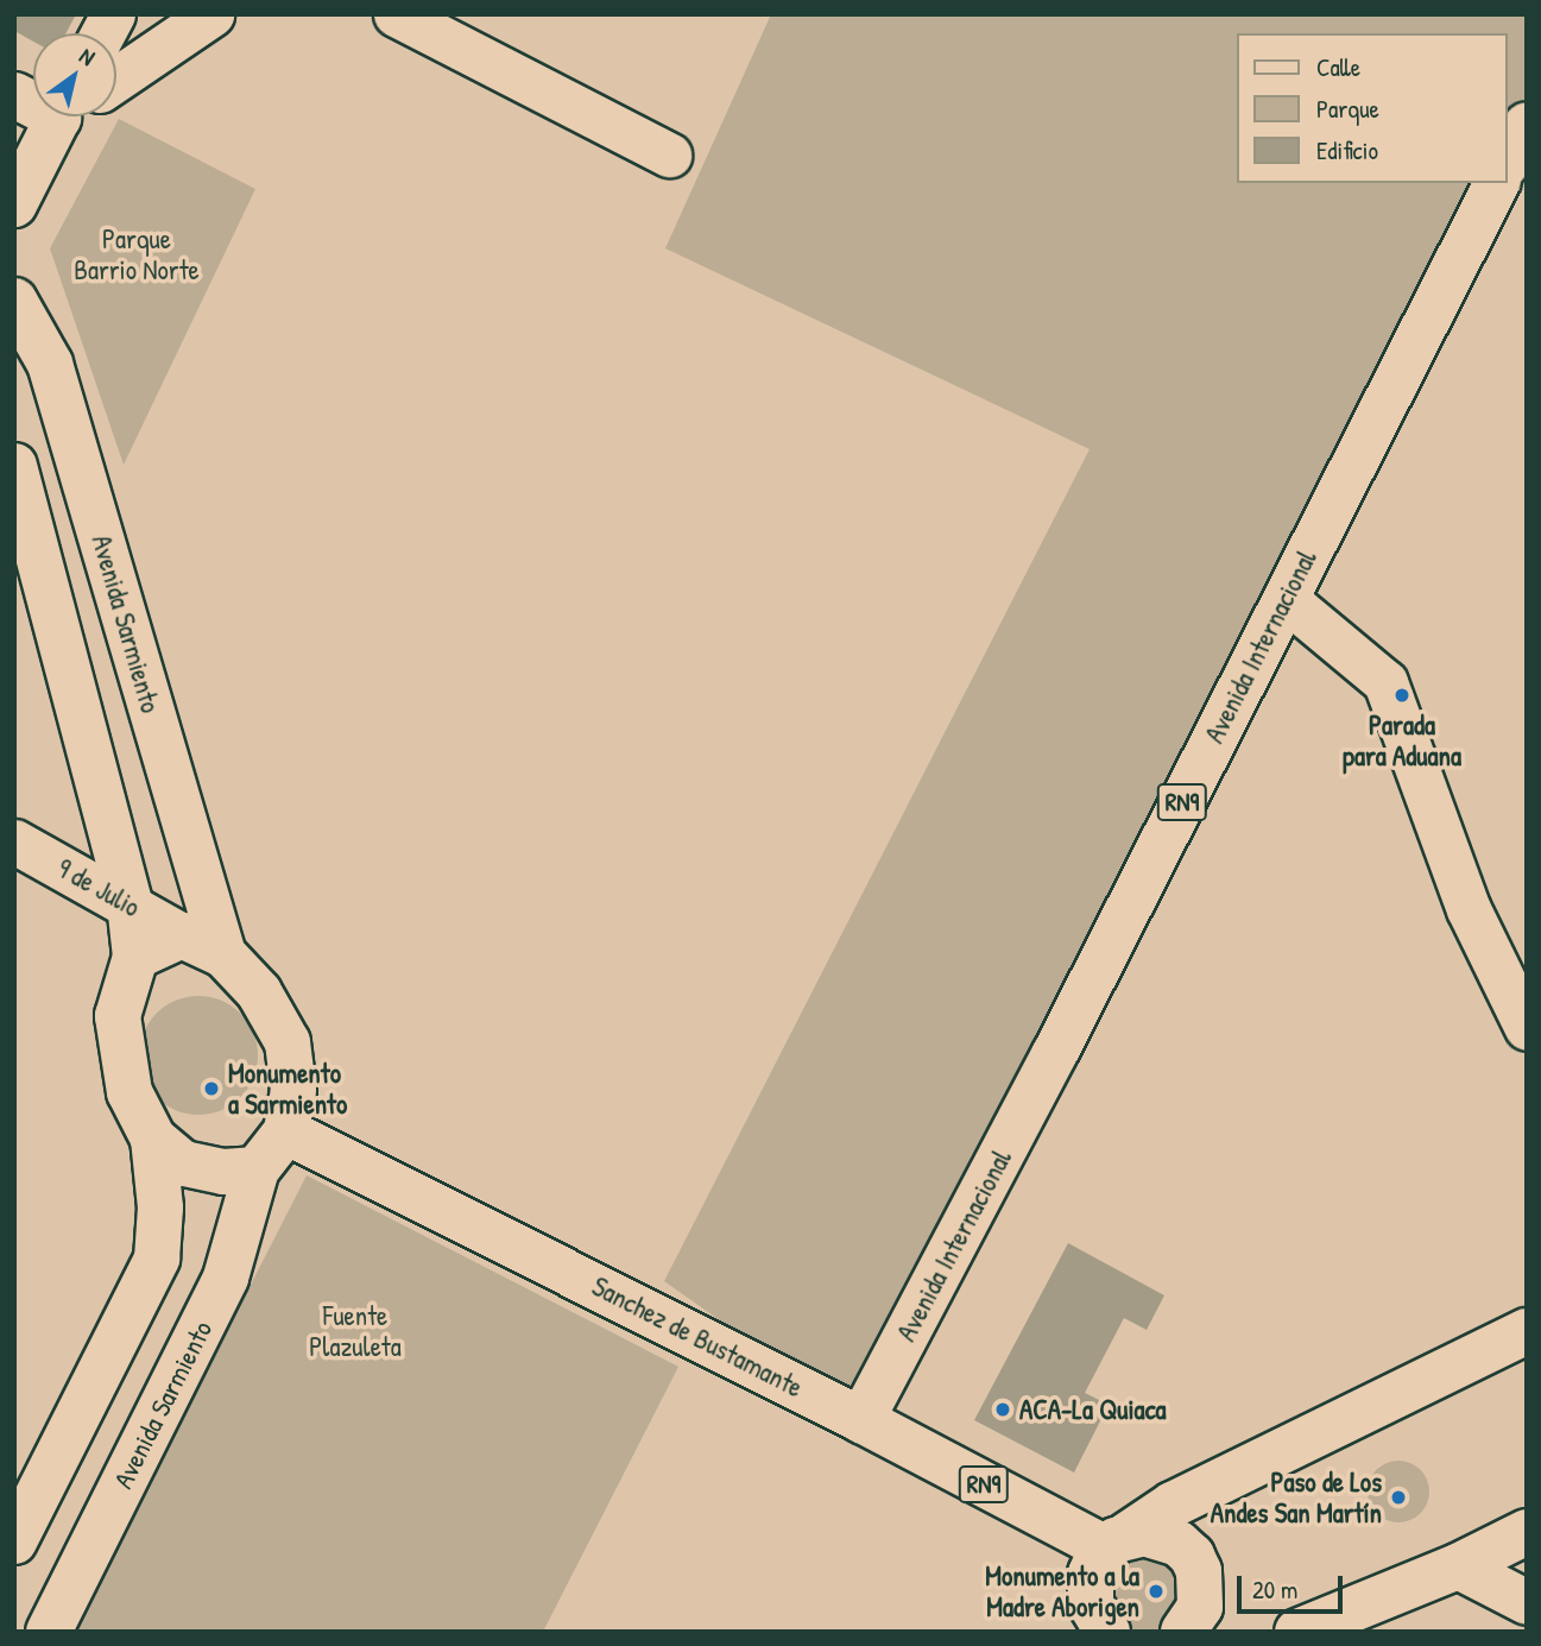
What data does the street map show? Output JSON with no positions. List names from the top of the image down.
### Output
{
  "streets": {
    "main road": [
      "Avenida Sarmiento",
      "Avenida Internacional",
      "RN9",
      "Sanchez de Bustamante"
    ],
    "street": ["9 de Julio"]
  },
  "crossings": [
    ["Avenida Sarmiento", "9 de Julio"],
    ["Avenida Sarmiento", "Sanchez de Bustamante"],
    ["Avenida Internacional", "Sanchez de Bustamante"],
    ["RN9", "Sanchez de Bustamante"],
    ["9 de Julio", "Sanchez de Bustamante"]
  ],
  "parks": ["Parque Barrio Norte", "Fuente Plazuleta"],
  "places": [
    "Parada para Aduana",
    "Monumento a Sarmiento",
    "ACA-La Quiaca",
    "Paso de Los Andes San Martín",
    "Monumento a la Madre Aborigen"
  ],
  "legend": ["Calle", "Parque", "Edificio"],
  "scale_bar": "20 m",
  "north": "top right"
}
